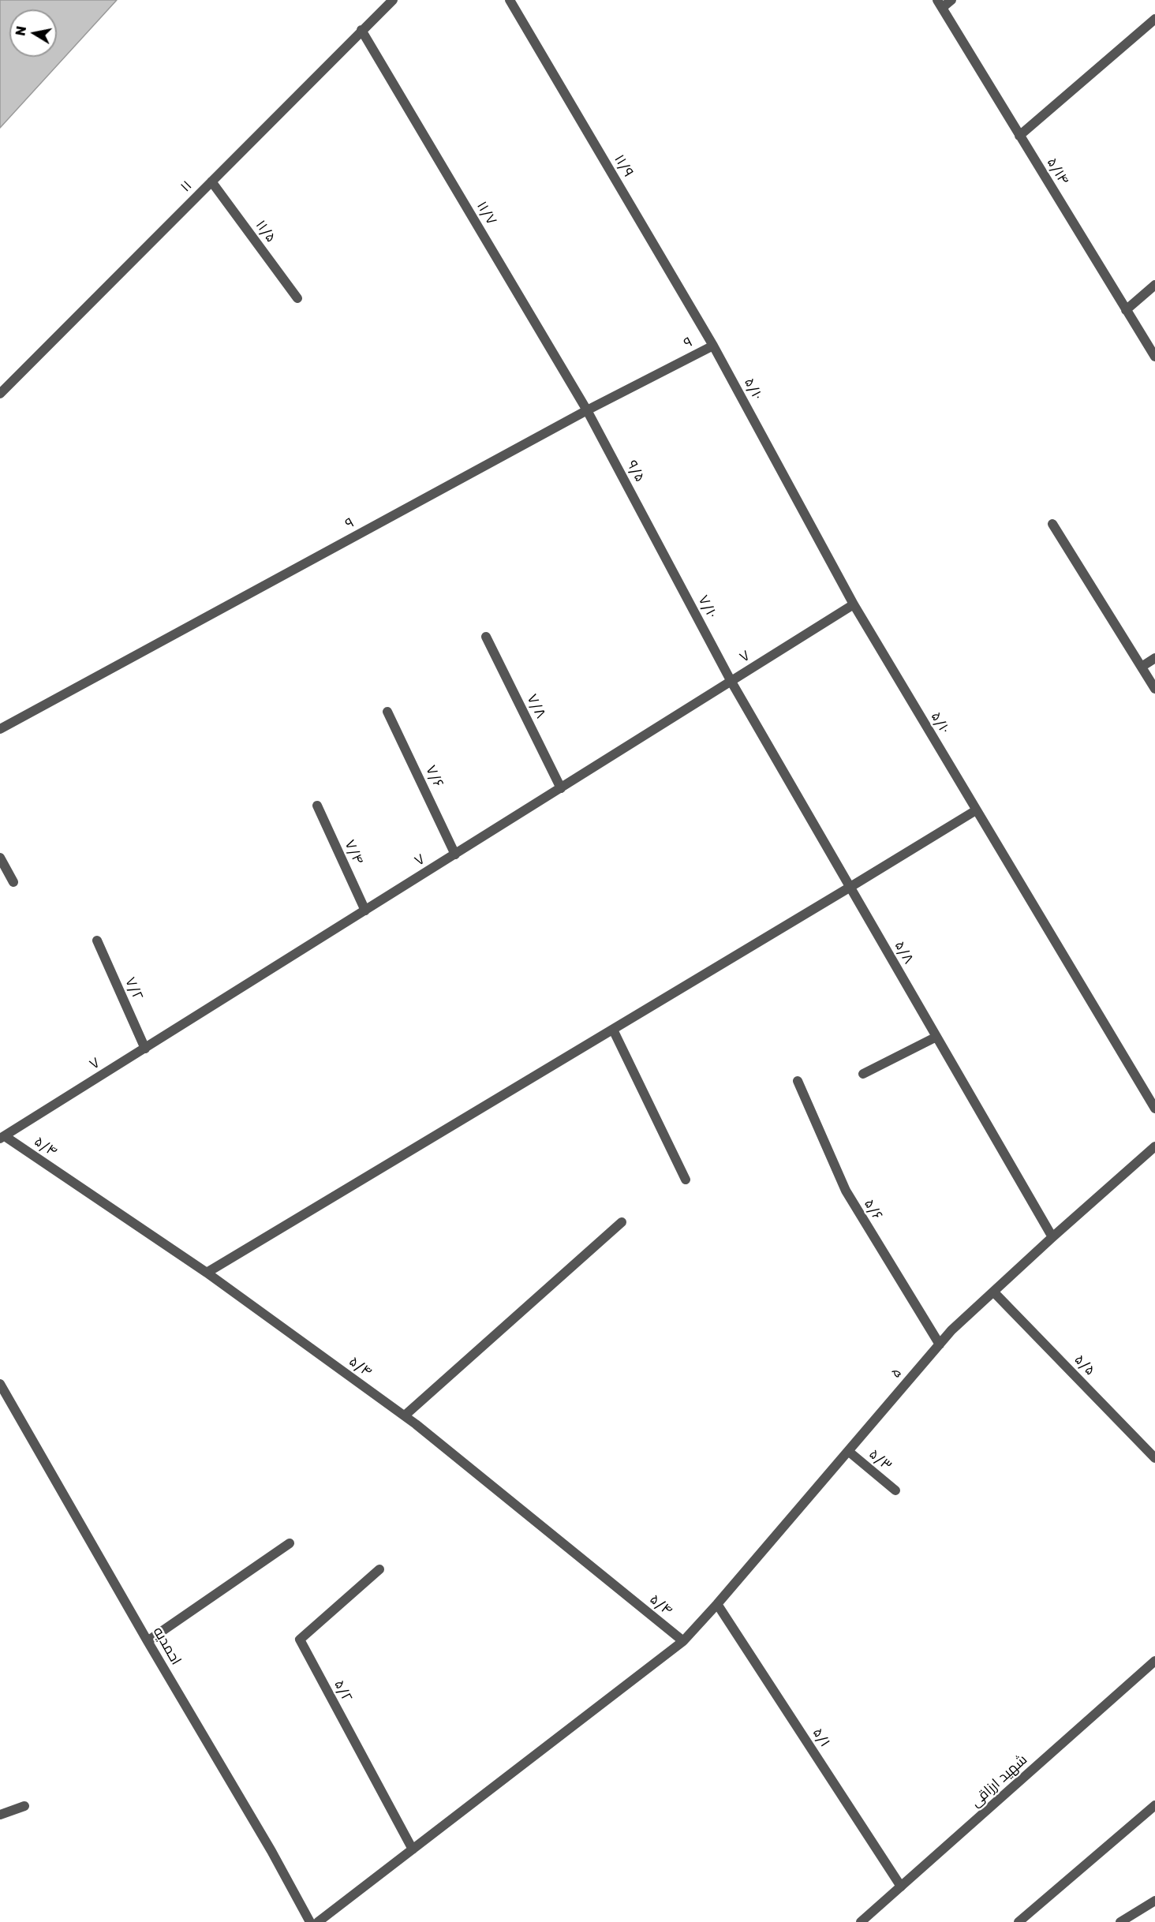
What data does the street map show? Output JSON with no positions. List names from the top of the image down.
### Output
{
  "streets": {
    "street": [
      "۱۱/۹",
      "۵/۱۴",
      "۱۱",
      "۱۱/۷",
      "۱۱/۵",
      "۹",
      "۵/۱۰",
      "۹/۵",
      "۷/۱۰",
      "۷",
      "۷/۸",
      "۷/۶",
      "۷/۴",
      "۵/۸",
      "۷/۲",
      "۵/۴",
      "۵/۶",
      "۵/۵",
      "۵",
      "۵/۳",
      "احمدیه",
      "۵/۲",
      "۵/۱",
      "شهید ارزاقی"
    ]
  },
  "crossings": [
    ["۱۱/۹", "۹"],
    ["۱۱/۹", "۵/۱۰"],
    ["۱۱", "۱۱/۷"],
    ["۱۱", "۱۱/۵"],
    ["۱۱/۷", "۹"],
    ["۱۱/۷", "۹/۵"],
    ["۹", "۵/۱۰"],
    ["۹", "۹/۵"],
    ["۵/۱۰", "۷"],
    ["۹/۵", "۷/۱۰"],
    ["۷/۱۰", "۷"],
    ["۷/۱۰", "۵/۸"],
    ["۷", "۷/۸"],
    ["۷", "۷/۶"],
    ["۷", "۷/۴"],
    ["۷", "۵/۸"],
    ["۷", "۷/۲"],
    ["۷", "۵/۴"],
    ["۵/۸", "۵"],
    ["۵/۴", "۵"],
    ["۵/۶", "۵"],
    ["۵/۵", "۵"],
    ["۵", "۵/۳"],
    ["۵", "۵/۲"],
    ["۵", "۵/۱"],
    ["۵/۱", "شهید ارزاقی"]
  ],
  "north": "left"
}
